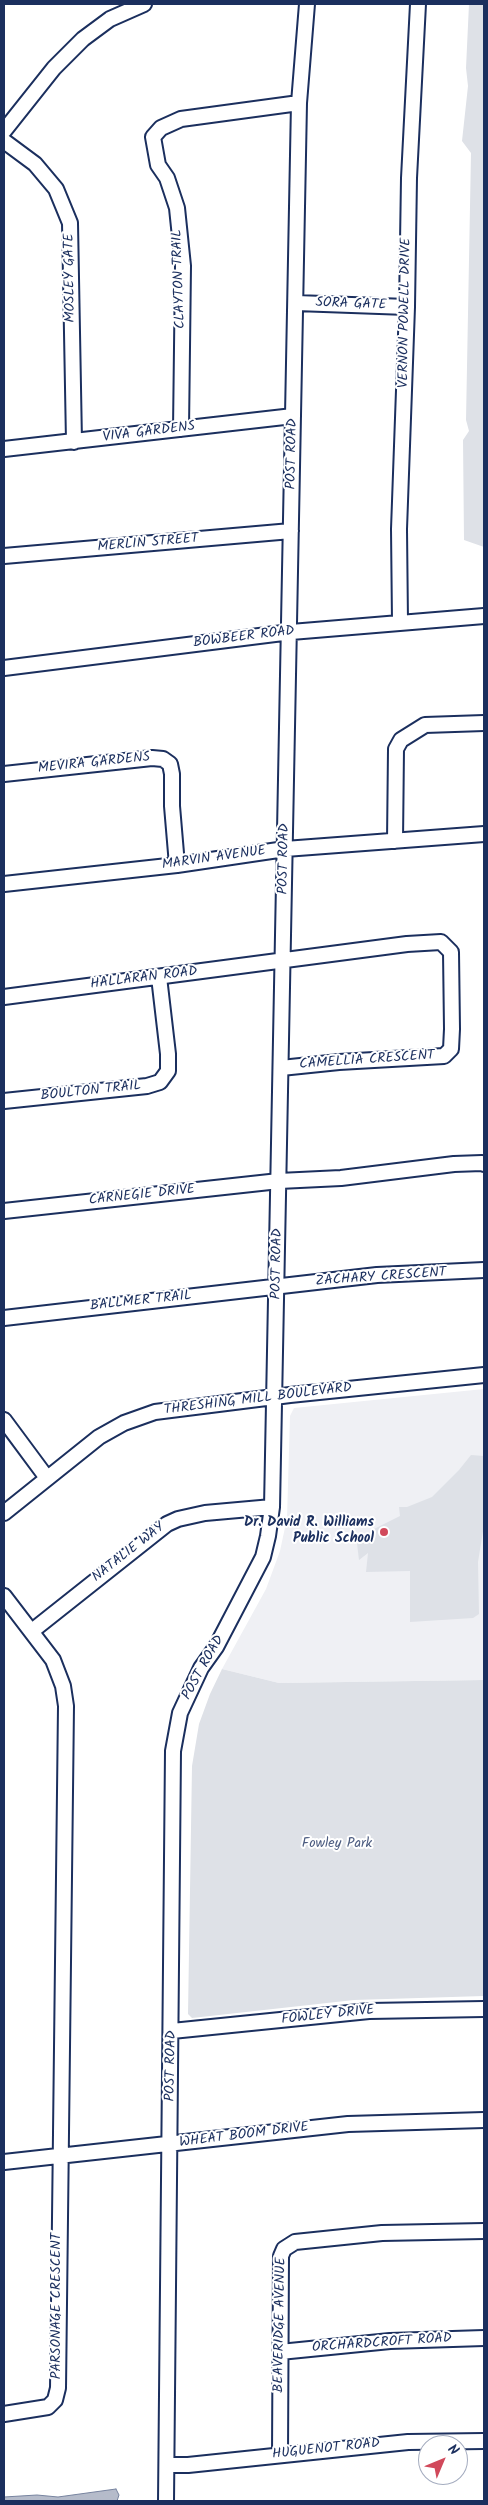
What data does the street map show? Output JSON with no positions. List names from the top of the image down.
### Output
{
  "streets": {
    "street": [
      "MOSLEY GATE",
      "CLAYTON TRAIL",
      "SORA GATE",
      "VERNON POWELL DRIVE",
      "VIVA GARDENS",
      "POST ROAD",
      "MERLIN STREET",
      "BOWBEER ROAD",
      "MEVIRA GARDENS",
      "MARVIN AVENUE",
      "HALLARAN ROAD",
      "CAMELLIA CRESCENT",
      "BOULTON TRAIL",
      "CARNEGIE DRIVE",
      "ZACHARY CRESCENT",
      "BALLMER TRAIL",
      "THRESHING MILL BOULEVARD",
      "NATALIE WAY",
      "FOWLEY DRIVE",
      "WHEAT BOOM DRIVE",
      "PARSONAGE CRESCENT",
      "BEAVERIDGE AVENUE",
      "ORCHARDCROFT ROAD",
      "HUGUENOT ROAD"
    ]
  },
  "crossings": [
    ["MOSLEY GATE", "VIVA GARDENS"],
    ["CLAYTON TRAIL", "VIVA GARDENS"],
    ["CLAYTON TRAIL", "POST ROAD"],
    ["SORA GATE", "VERNON POWELL DRIVE"],
    ["SORA GATE", "POST ROAD"],
    ["VERNON POWELL DRIVE", "BOWBEER ROAD"],
    ["VIVA GARDENS", "POST ROAD"],
    ["POST ROAD", "MERLIN STREET"],
    ["POST ROAD", "BOWBEER ROAD"],
    ["POST ROAD", "MARVIN AVENUE"],
    ["POST ROAD", "HALLARAN ROAD"],
    ["POST ROAD", "CAMELLIA CRESCENT"],
    ["POST ROAD", "CARNEGIE DRIVE"],
    ["POST ROAD", "ZACHARY CRESCENT"],
    ["POST ROAD", "BALLMER TRAIL"],
    ["POST ROAD", "THRESHING MILL BOULEVARD"],
    ["POST ROAD", "NATALIE WAY"],
    ["POST ROAD", "FOWLEY DRIVE"],
    ["POST ROAD", "WHEAT BOOM DRIVE"],
    ["POST ROAD", "HUGUENOT ROAD"],
    ["MEVIRA GARDENS", "MARVIN AVENUE"],
    ["HALLARAN ROAD", "CAMELLIA CRESCENT"],
    ["HALLARAN ROAD", "BOULTON TRAIL"],
    ["ZACHARY CRESCENT", "BALLMER TRAIL"],
    ["NATALIE WAY", "PARSONAGE CRESCENT"],
    ["WHEAT BOOM DRIVE", "PARSONAGE CRESCENT"],
    ["BEAVERIDGE AVENUE", "ORCHARDCROFT ROAD"],
    ["BEAVERIDGE AVENUE", "HUGUENOT ROAD"]
  ],
  "parks": ["Fowley Park"],
  "places": ["Dr. David R. Williams Public School"],
  "north": "top right"
}
